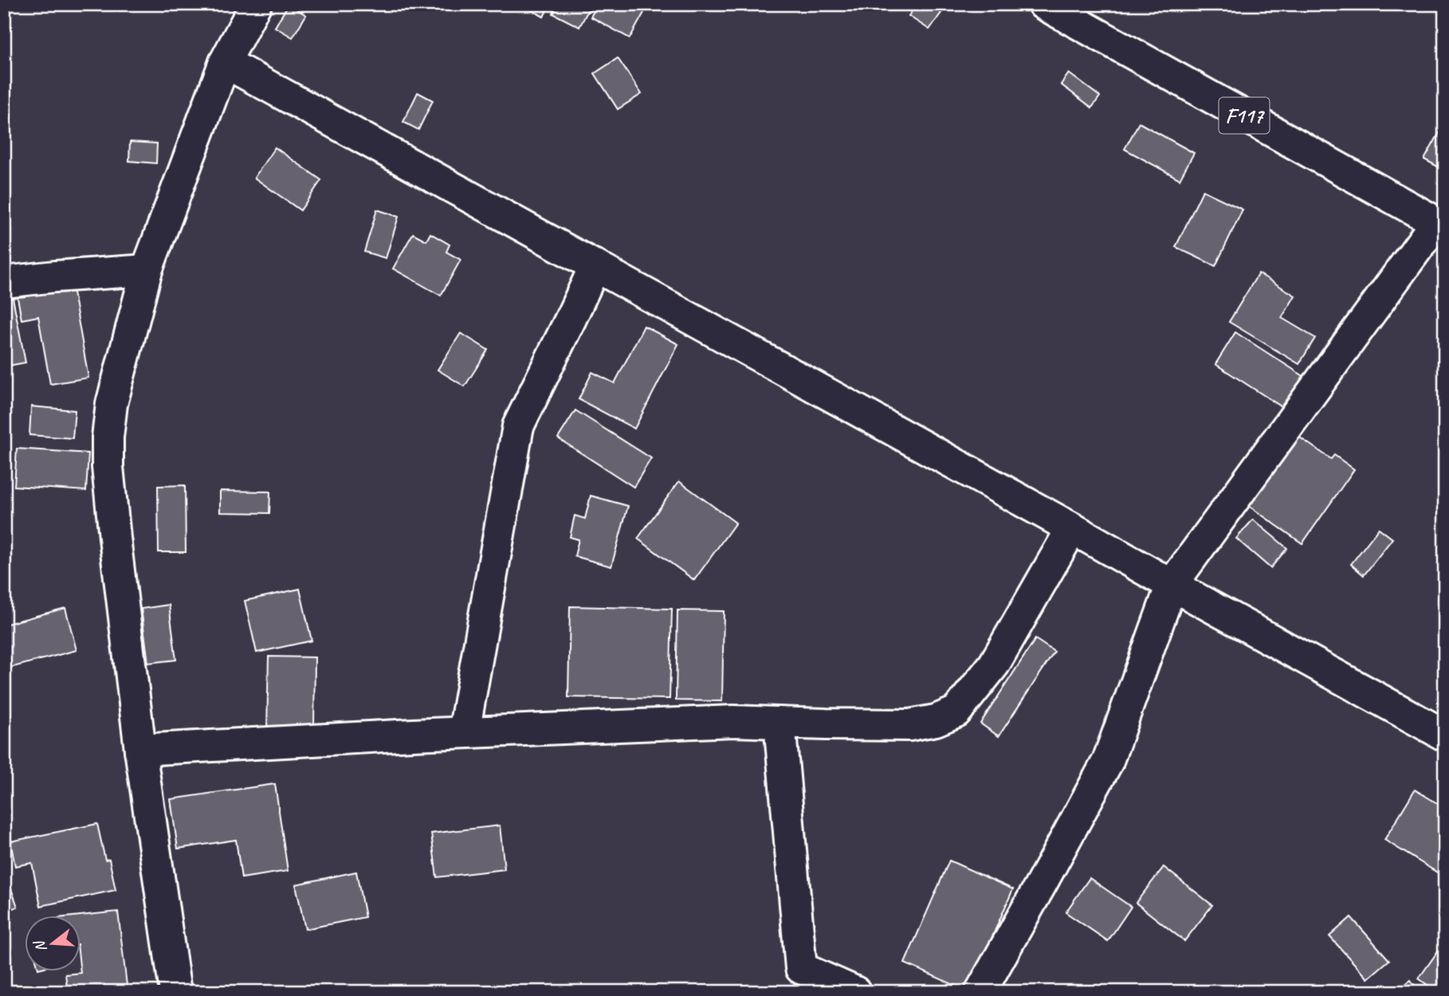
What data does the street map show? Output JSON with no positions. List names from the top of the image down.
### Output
{
  "streets": {
    "street": ["F117"]
  },
  "north": "left"
}
